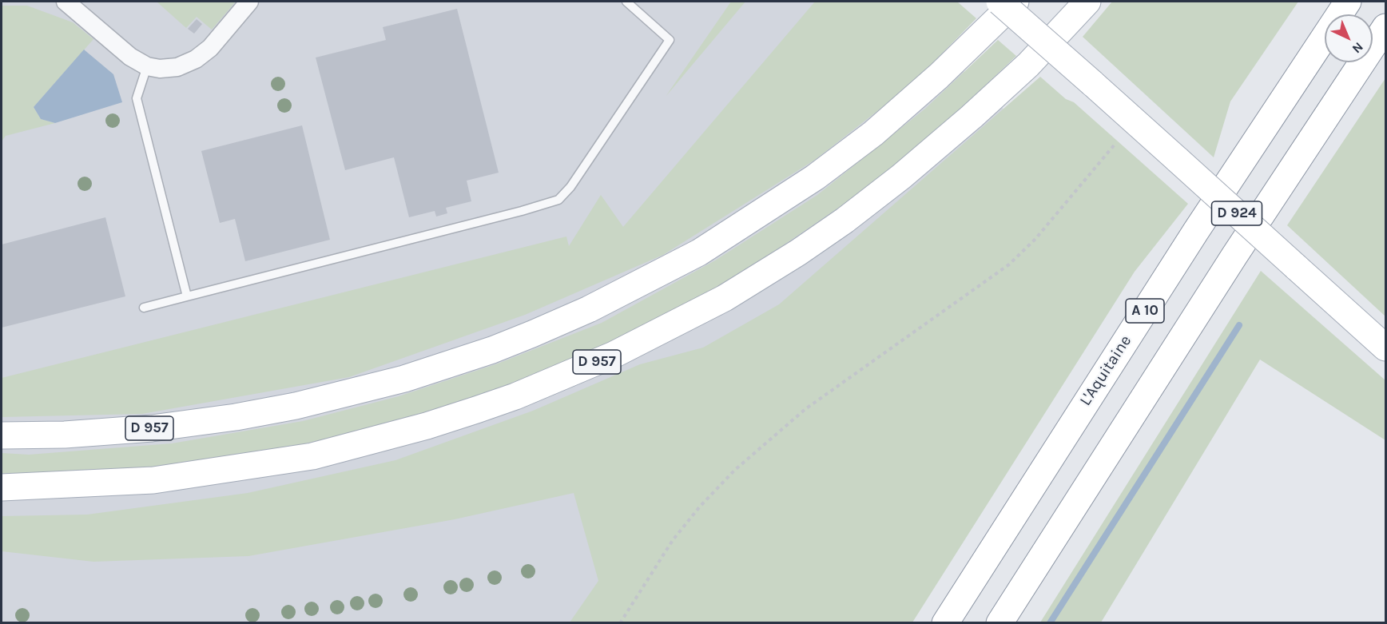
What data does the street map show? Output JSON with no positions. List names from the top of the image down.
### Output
{
  "streets": {
    "main road": [
      "D 924",
      "A 10",
      "D 957",
      "L'Aquitaine"
    ]
  },
  "north": "bottom right"
}
